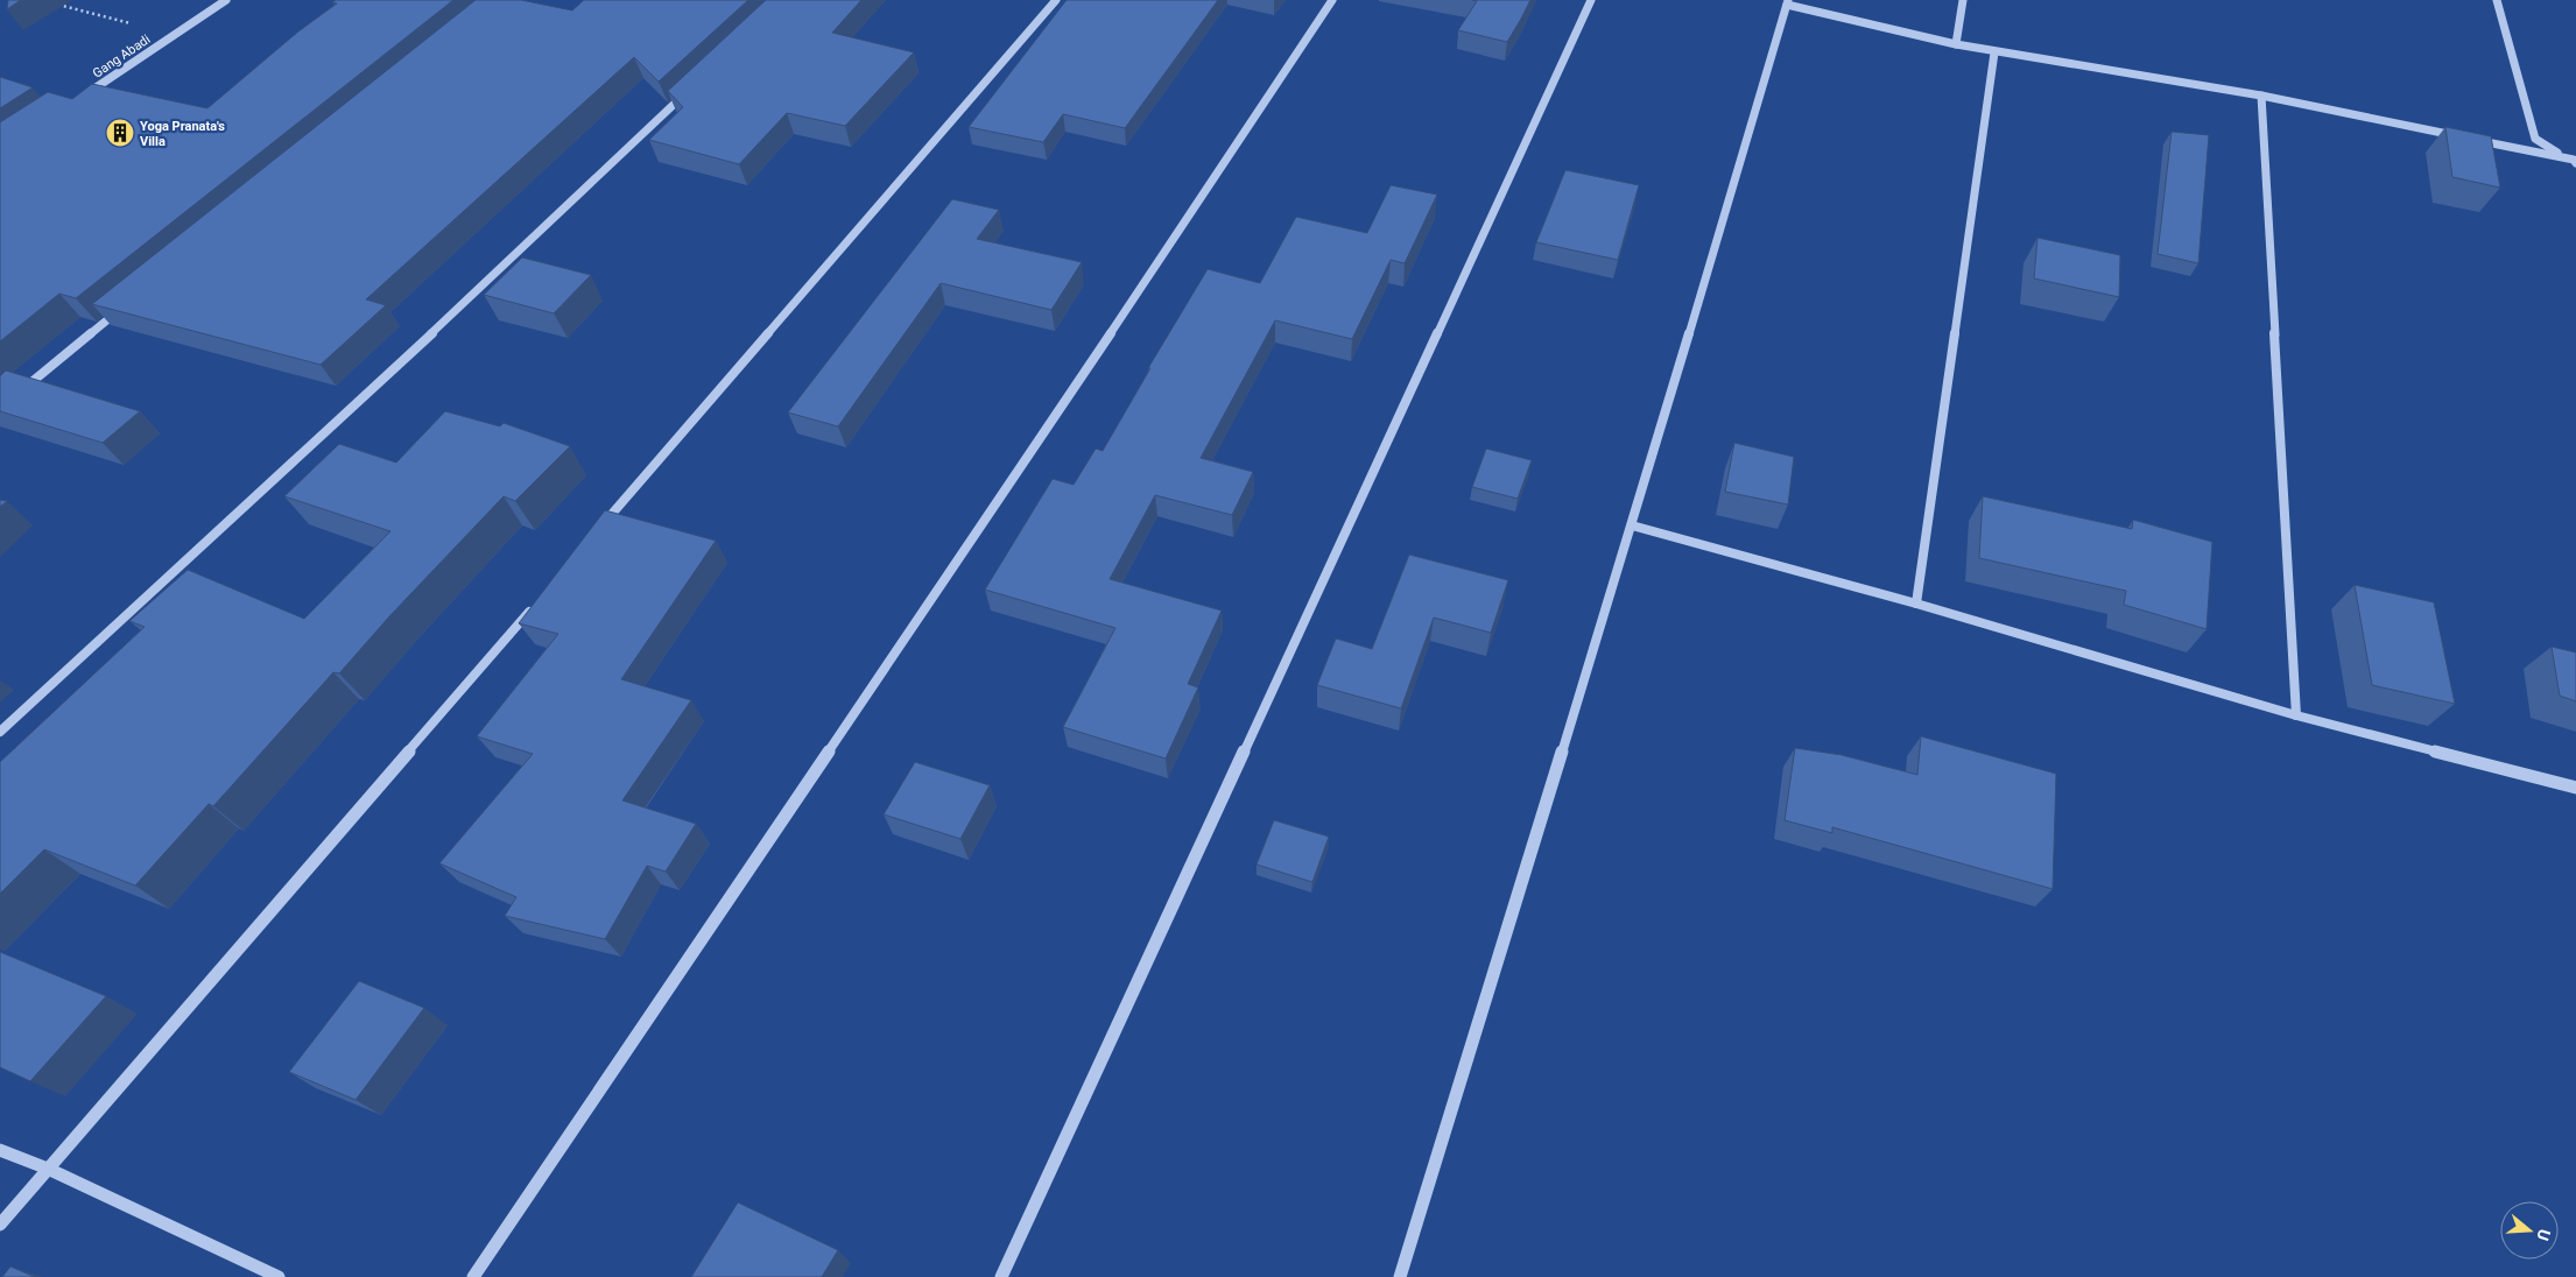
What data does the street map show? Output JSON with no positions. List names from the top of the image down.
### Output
{
  "streets": {
    "street": ["Gang Abadi"]
  },
  "places": {
    "building": ["Yoga Pranata's Villa"]
  },
  "north": "right"
}
